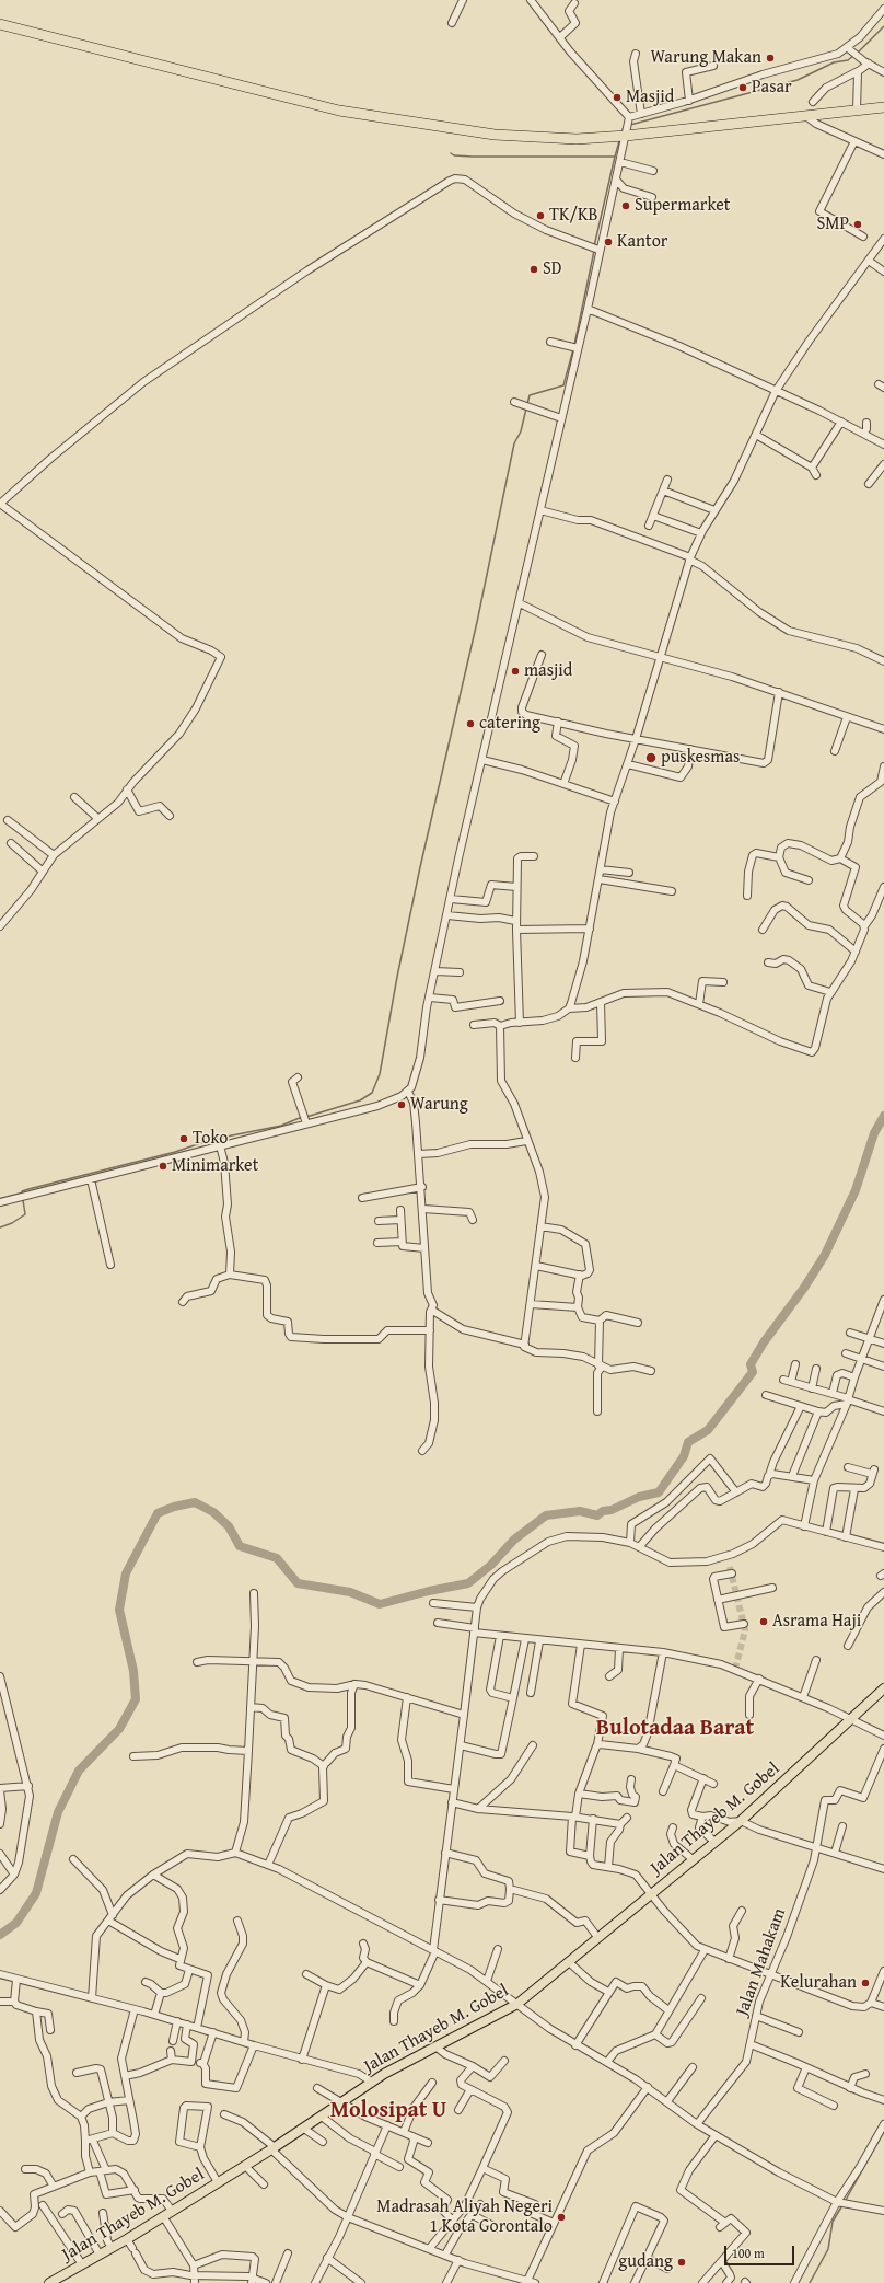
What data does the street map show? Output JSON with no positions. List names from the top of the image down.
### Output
{
  "streets": {
    "main road": ["Jalan Thayeb M. Gobel"],
    "street": ["Jalan Mahakam"]
  },
  "districts": ["Bulotadaa Barat", "Molosipat U"],
  "places": [
    "Warung Makan",
    "Pasar",
    "Masjid",
    "Supermarket",
    "TK/KB",
    "SMP",
    "Kantor",
    "SD",
    "masjid",
    "catering",
    "puskesmas",
    "Warung",
    "Toko",
    "Minimarket",
    "Asrama Haji",
    "Kelurahan",
    "Madrasah Aliyah Negeri 1 Kota Gorontalo",
    "gudang"
  ],
  "scale_bar": "100 m"
}
